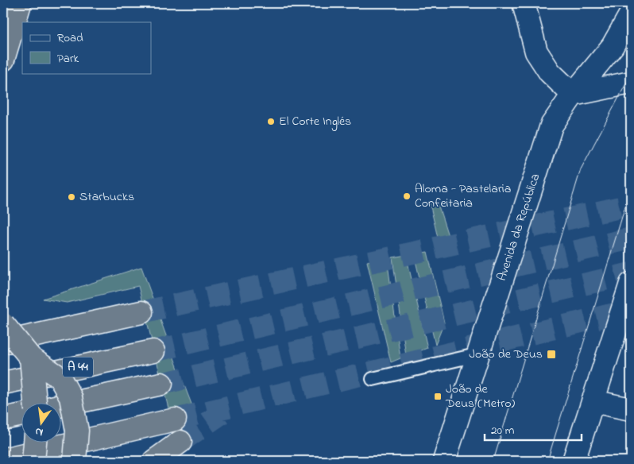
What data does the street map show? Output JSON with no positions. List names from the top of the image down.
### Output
{
  "streets": {
    "highway": ["A 44"],
    "main road": ["Avenida da República"]
  },
  "places": {
    "other": ["El Corte Inglés", "Aloma - Pastelaria Confeitaria", "Starbucks"],
    "transit": ["João de Deus", "João de Deus (Metro)"]
  },
  "legend": ["Road", "Park"],
  "scale_bar": "20 m",
  "north": "bottom"
}
